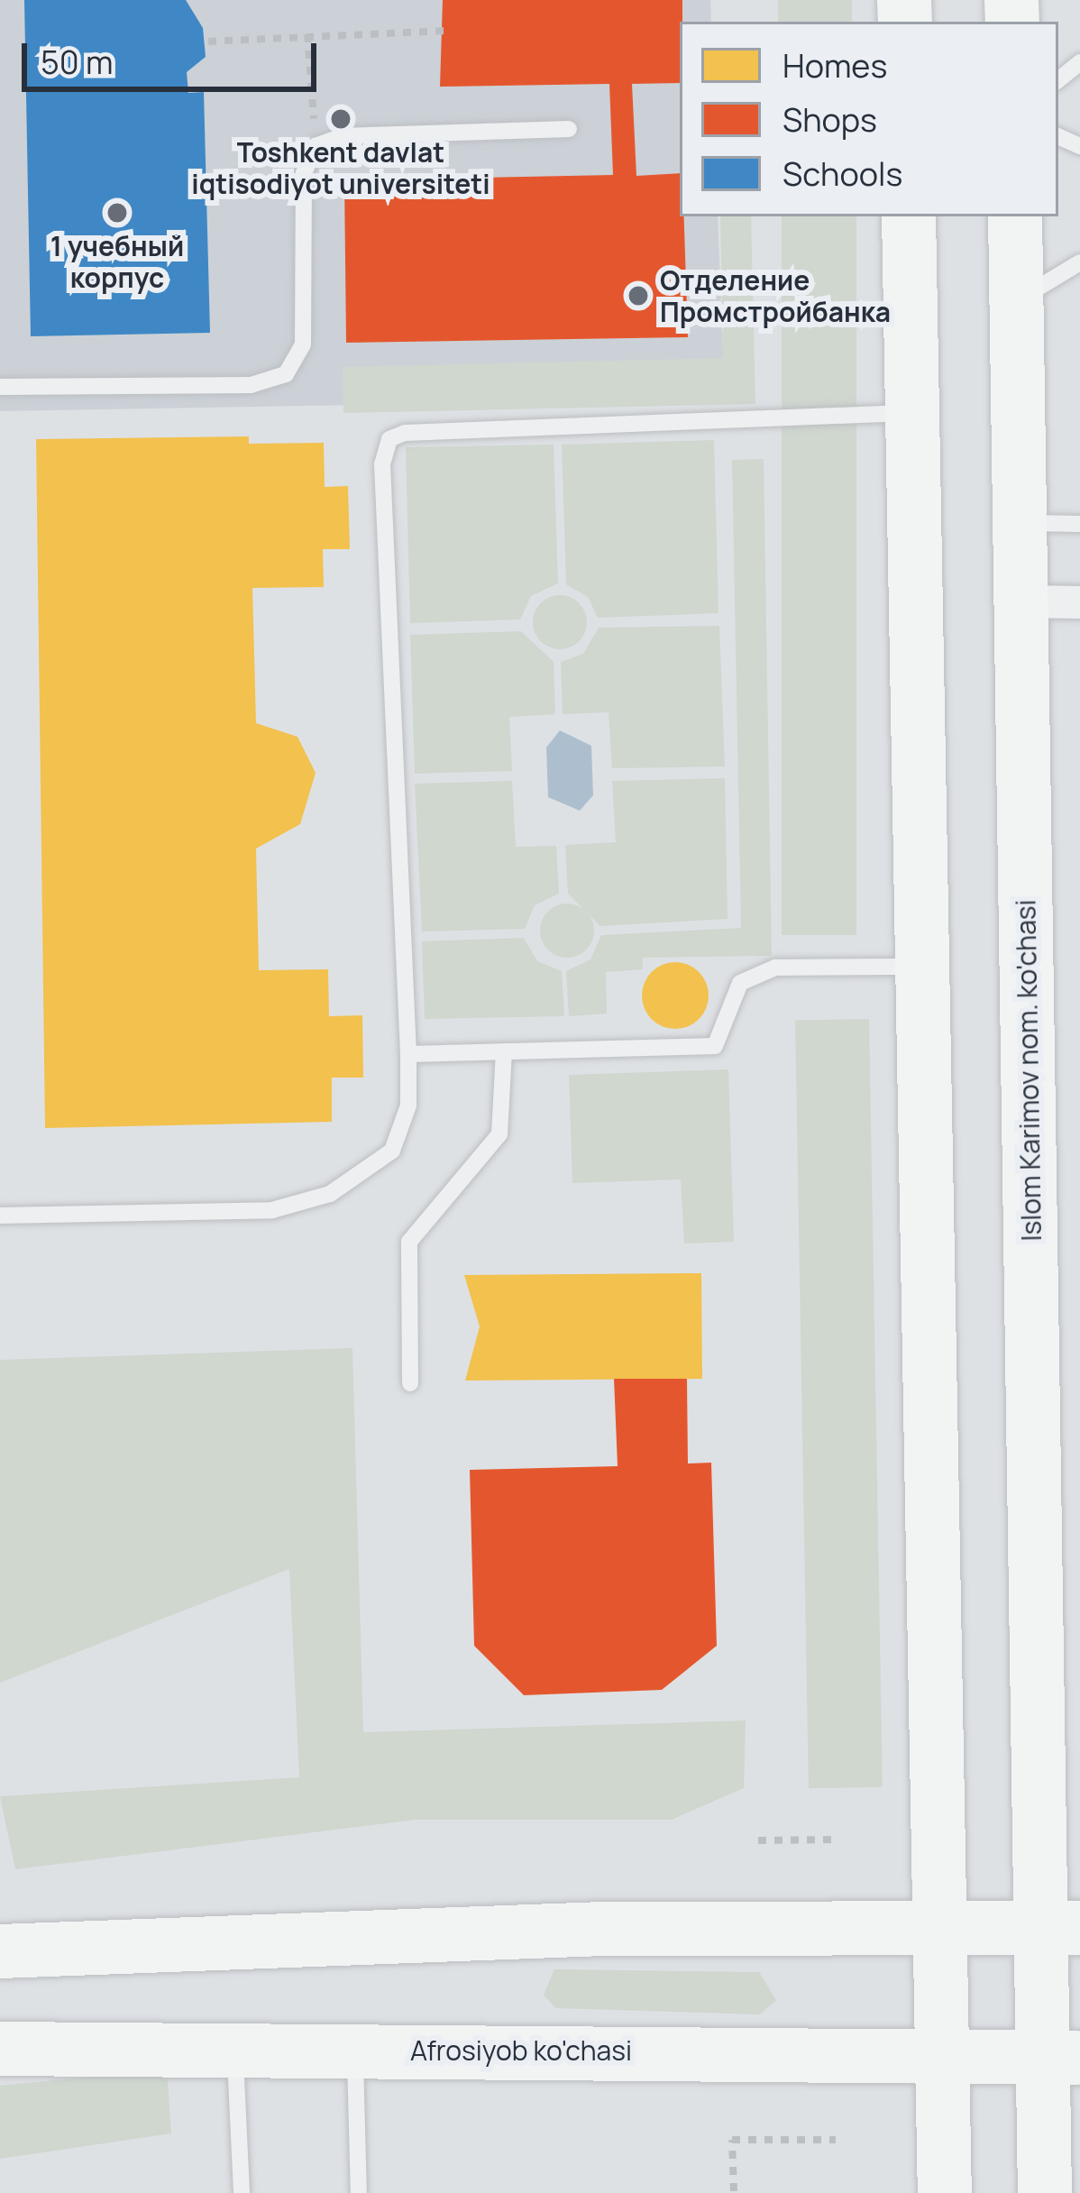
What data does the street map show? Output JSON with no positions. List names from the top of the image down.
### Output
{
  "streets": {
    "main road": ["Islom Karimov nom. ko'chasi", "Afrosiyob ko'chasi"]
  },
  "crossings": [
    ["Islom Karimov nom. ko'chasi", "Afrosiyob ko'chasi"]
  ],
  "places": ["Toshkent davlat iqtisodiyot universiteti", "1 учебный корпус", "Отделение Промстройбанка"],
  "legend": ["Homes", "Shops", "Schools"],
  "scale_bar": "50 m"
}
